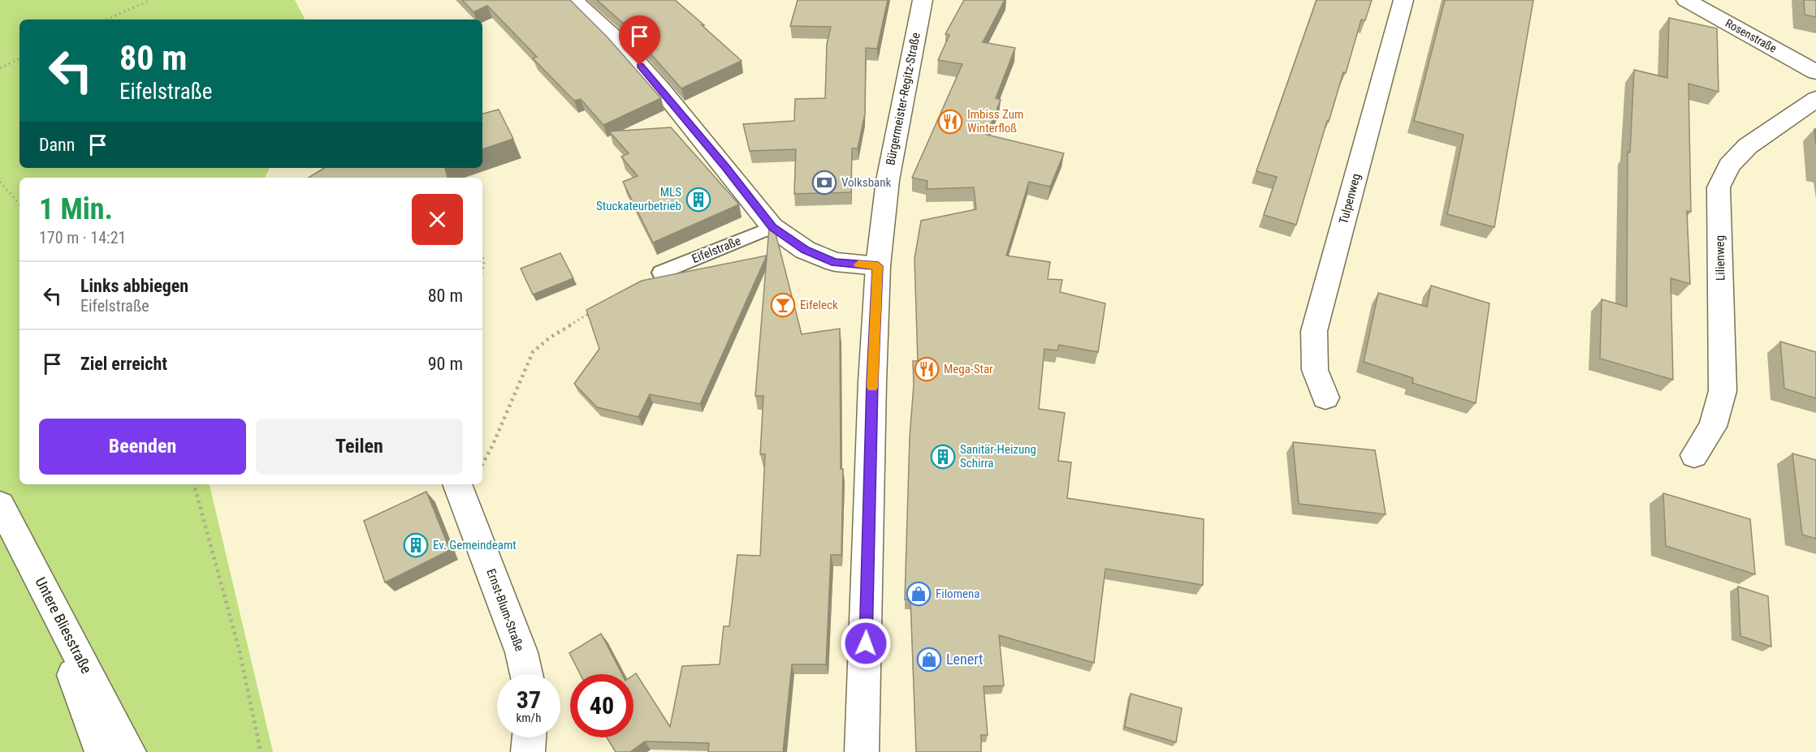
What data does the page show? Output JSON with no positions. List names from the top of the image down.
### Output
{
  "streets": {
    "street": [
      "Rosenstraße",
      "Bürgermeister-Regitz-Straße",
      "Tulpenweg",
      "Lilienweg",
      "Ernst-Blum-Straße",
      "Untere Bliesstraße"
    ],
    "lane": ["Eifelstraße"]
  },
  "places": {
    "restaurant": ["Imbiss Zum Winterfloß", "Mega-Star"],
    "bank": ["Volksbank"],
    "building": ["MLS Stuckateurbetrieb", "Sanitär-Heizung Schirra", "Ev. Gemeindeamt"],
    "bar": ["Eifeleck"],
    "shop": ["Filomena", "Lenert"]
  },
  "page": {
    "turn": ["80 m", "Eifelstraße"],
    "then": "Dann",
    "heading": ["1 Min.", "170 m · 14:21"],
    "list": [
      {
        "name": "Links abbiegen",
        "note": "Eifelstraße",
        "value": "80 m"
      },
      {
        "name": "Ziel erreicht",
        "value": "90 m"
      }
    ],
    "buttons": ["Beenden", "Teilen"],
    "speed": "37 km/h",
    "limit": "40"
  }
}
